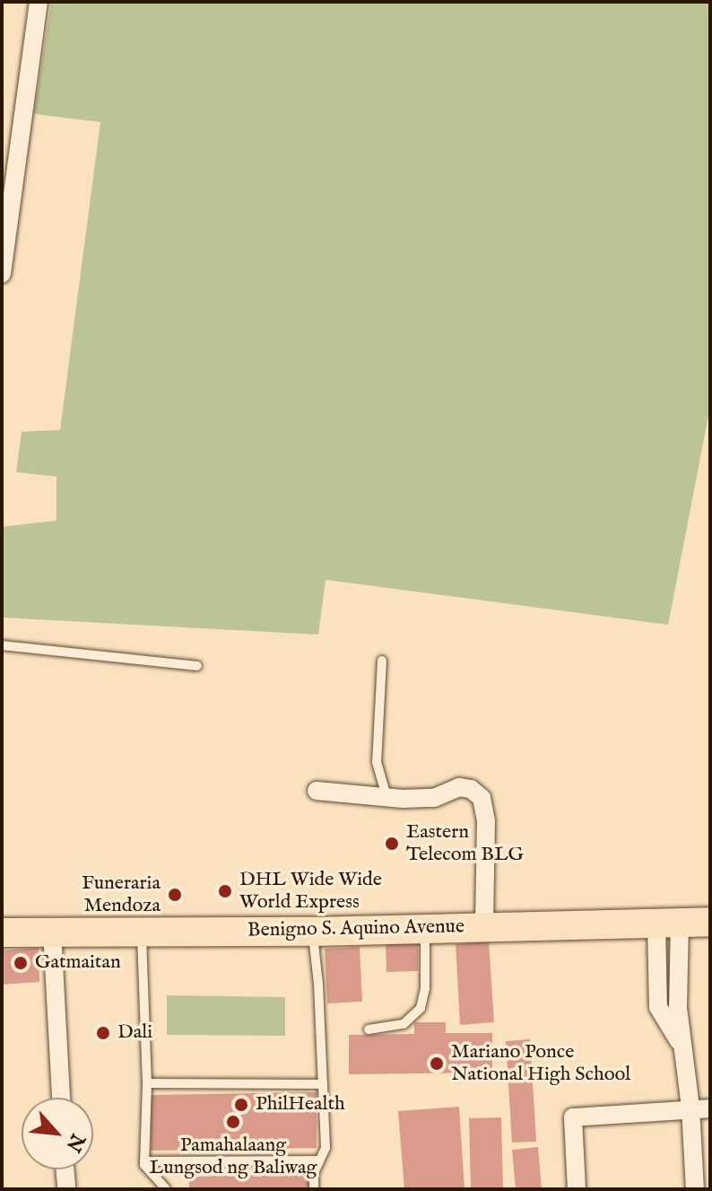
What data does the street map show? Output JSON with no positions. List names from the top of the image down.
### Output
{
  "streets": {
    "main road": ["Benigno S. Aquino Avenue"]
  },
  "places": [
    "Eastern Telecom BLG",
    "DHL Wide Wide World Express",
    "Funeraria Mendoza",
    "Gatmaitan",
    "Dali",
    "Mariano Ponce National High School",
    "PhilHealth",
    "Pamahalaang Lungsod ng Baliwag"
  ],
  "north": "bottom right"
}
